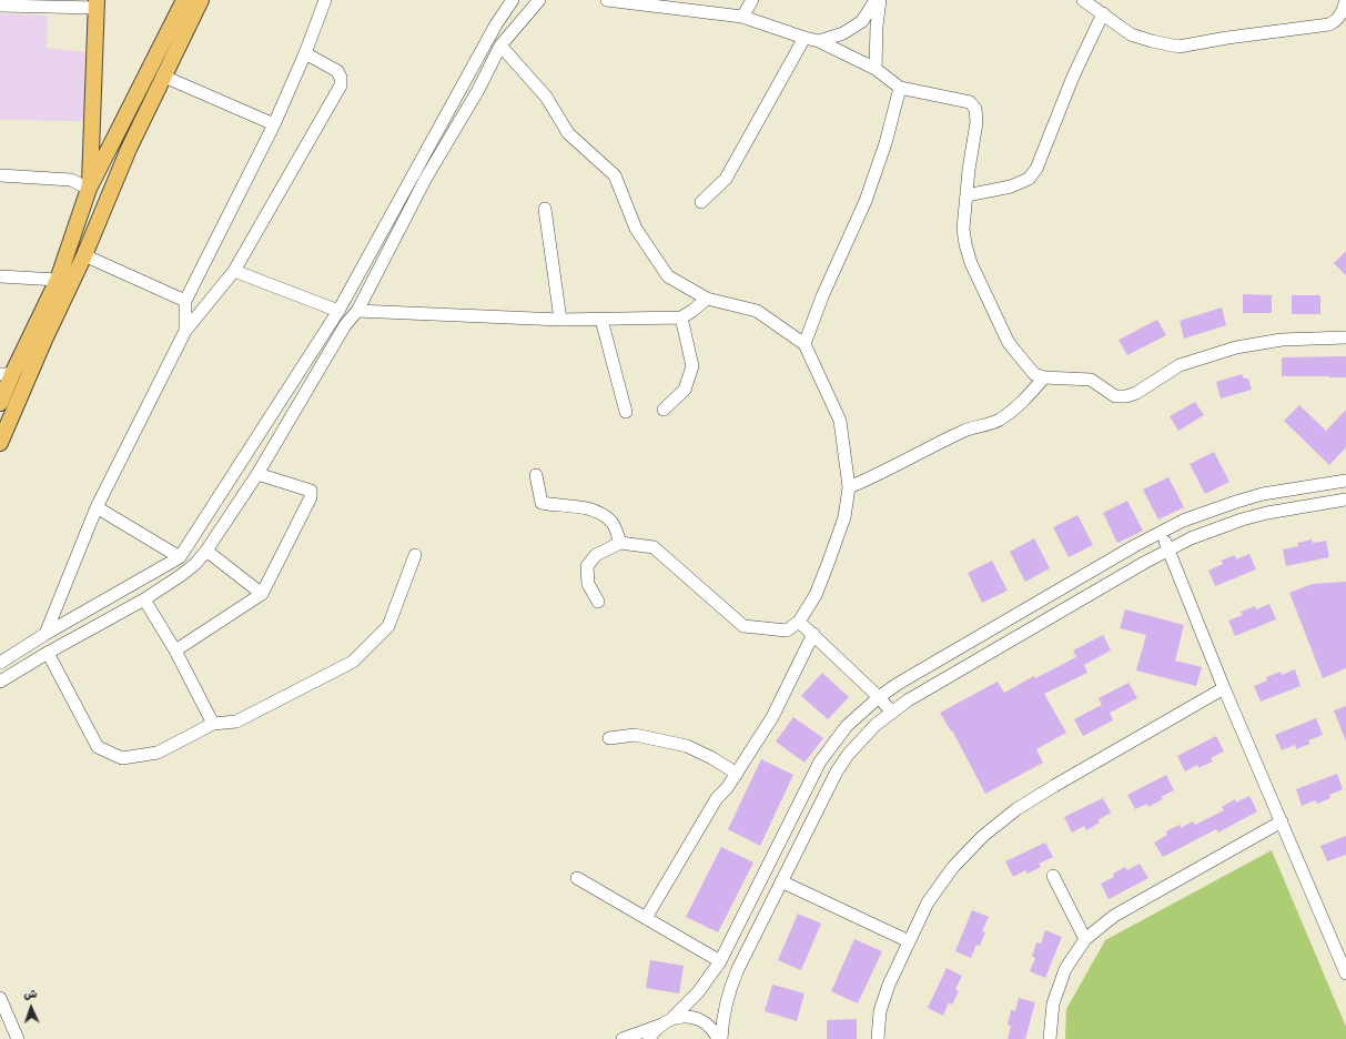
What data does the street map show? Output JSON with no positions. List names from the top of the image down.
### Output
{
  "north": "top"
}
